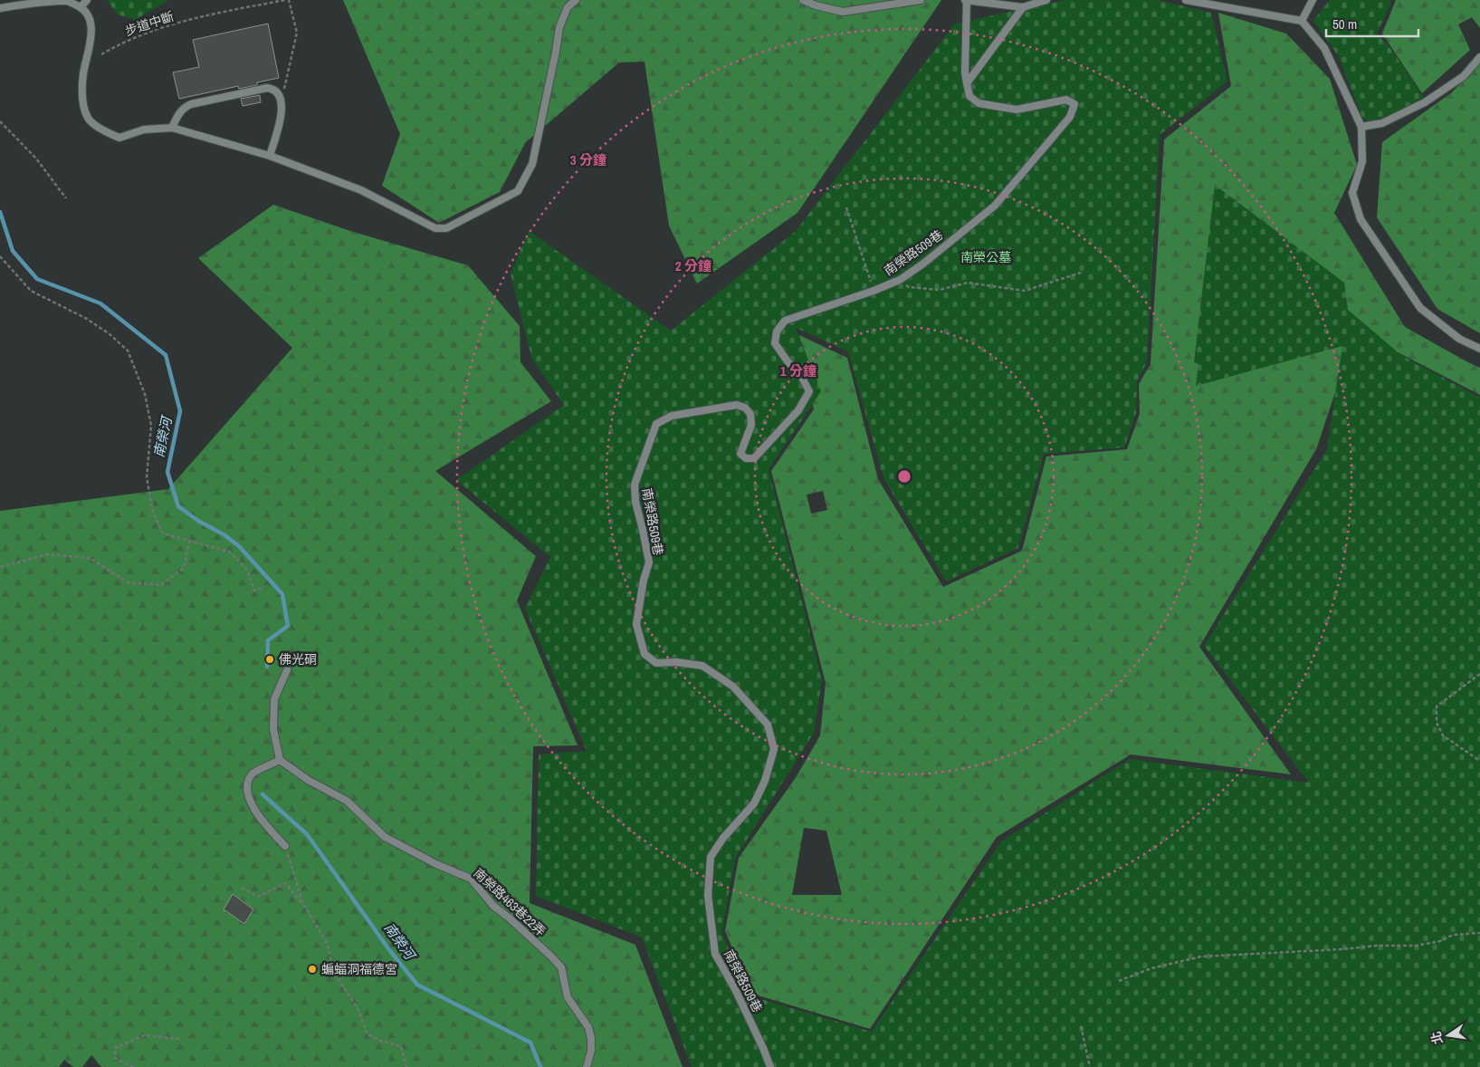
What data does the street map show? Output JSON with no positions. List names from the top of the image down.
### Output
{
  "streets": {
    "lane": ["南榮路509巷", "南榮路463巷22弄"],
    "path": ["步道中斷"]
  },
  "water": ["南榮河"],
  "parks": ["南榮公墓"],
  "places": ["佛光硐", "蝙蝠洞福德宮"],
  "scale_bar": "50 m",
  "north": "left",
  "rings": ["3 分鐘", "2 分鐘", "1 分鐘"]
}
